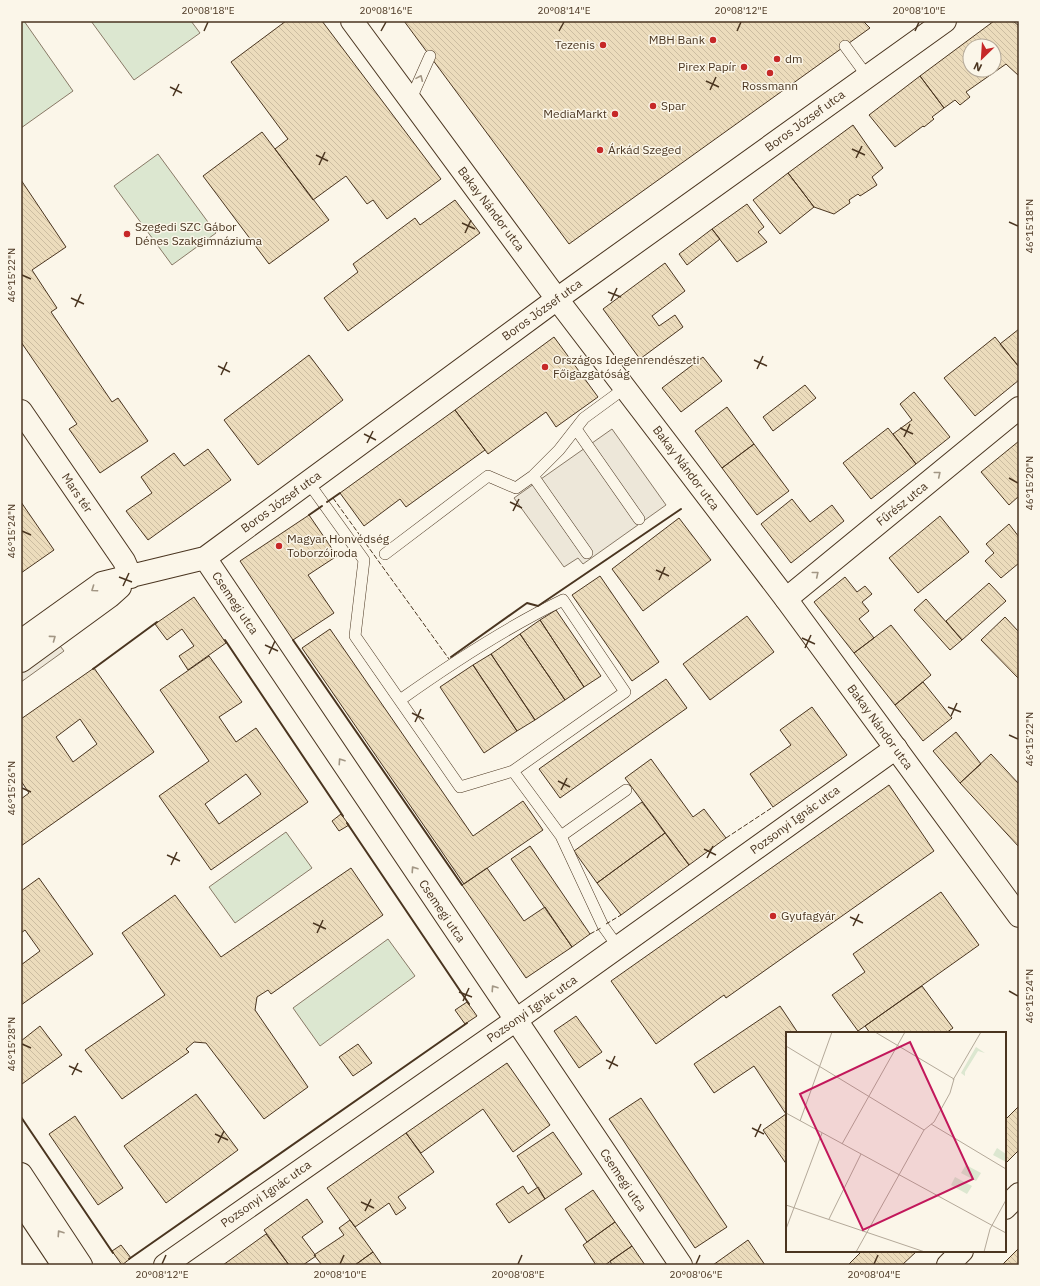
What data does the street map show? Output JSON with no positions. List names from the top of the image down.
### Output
{
  "streets": {
    "street": [
      "Boros József utca",
      "Bakay Nándor utca",
      "Mars tér",
      "Fűrész utca",
      "Csemegi utca",
      "Pozsonyi Ignác utca"
    ]
  },
  "crossings": [
    ["Boros József utca", "Bakay Nándor utca"],
    ["Boros József utca", "Mars tér"],
    ["Boros József utca", "Csemegi utca"],
    ["Bakay Nándor utca", "Fűrész utca"],
    ["Bakay Nándor utca", "Pozsonyi Ignác utca"],
    ["Csemegi utca", "Pozsonyi Ignác utca"]
  ],
  "one_way": ["Fűrész utca", "Csemegi utca"],
  "places": [
    "MBH Bank",
    "Tezenis",
    "dm",
    "Pirex Papír",
    "Rossmann",
    "Spar",
    "MediaMarkt",
    "Árkád Szeged",
    "Szegedi SZC Gábor Dénes Szakgimnáziuma",
    "Országos Idegenrendészeti Főigazgatóság",
    "Magyar Honvédség Toborzóiroda",
    "Gyufagyár"
  ],
  "north": "bottom left",
  "coordinates": [
    "20°08'18\"E",
    "20°08'16\"E",
    "20°08'14\"E",
    "20°08'12\"E",
    "20°08'10\"E",
    "46°15'18\"N",
    "46°15'22\"N",
    "46°15'20\"N",
    "46°15'24\"N",
    "46°15'26\"N",
    "46°15'28\"N",
    "20°08'08\"E",
    "20°08'06\"E",
    "20°08'04\"E"
  ]
}
